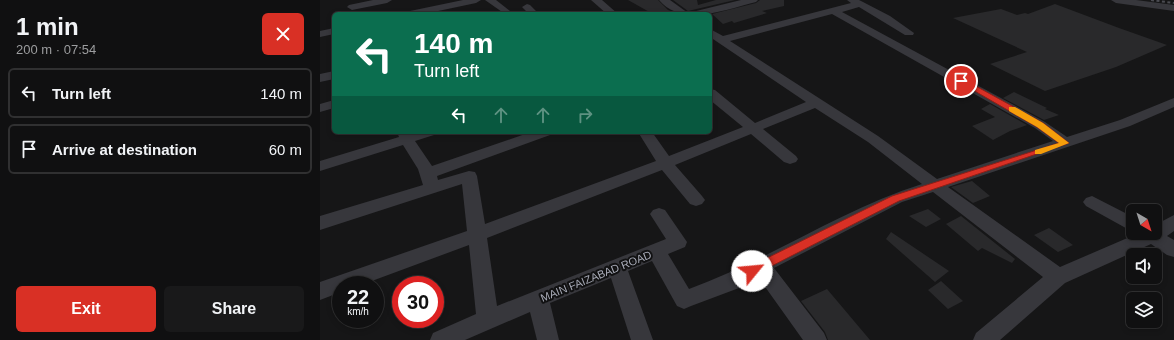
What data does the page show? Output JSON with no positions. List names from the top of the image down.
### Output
{
  "streets": {
    "street": ["MAIN FAIZABAD ROAD"]
  },
  "north": "bottom right",
  "page": {
    "heading": ["1 min", "200 m · 07:54"],
    "turn": ["140 m", "Turn left"],
    "list": [
      {
        "name": "Turn left",
        "value": "140 m"
      },
      {
        "name": "Arrive at destination",
        "value": "60 m"
      }
    ],
    "speed": "22 km/h",
    "limit": "30",
    "buttons": ["Exit", "Share"]
  }
}
